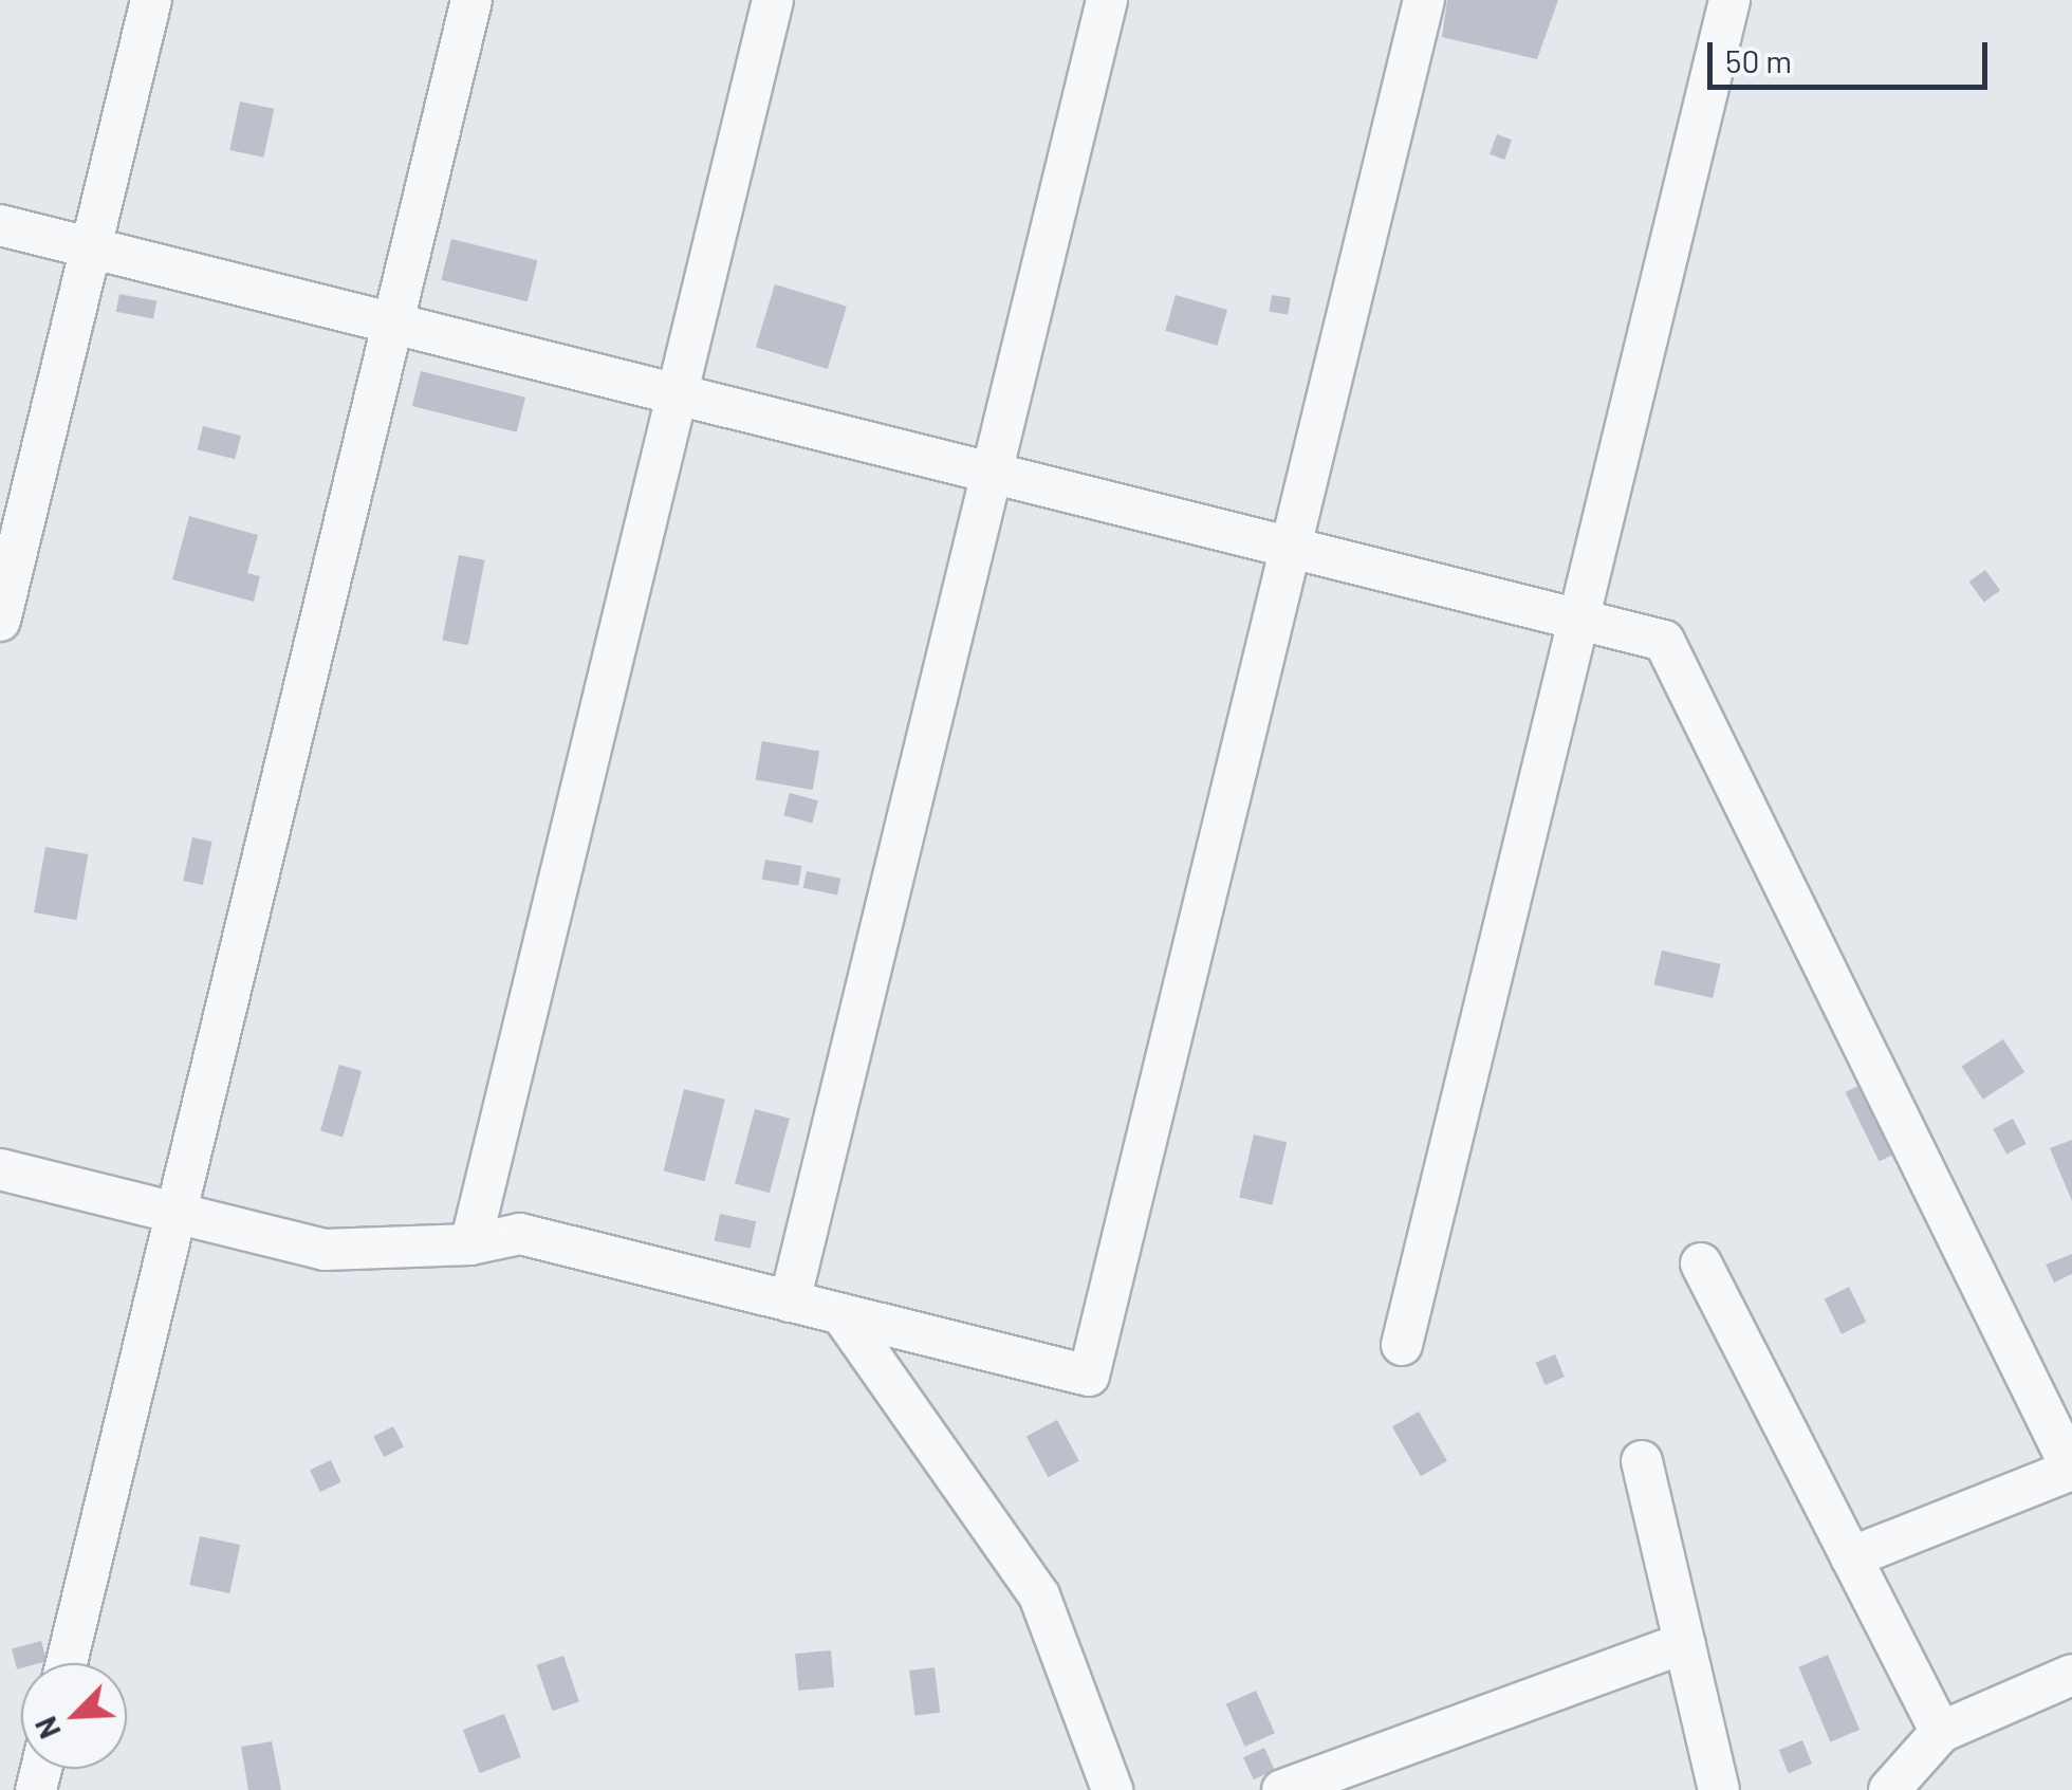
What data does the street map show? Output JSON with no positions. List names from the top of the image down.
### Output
{
  "scale_bar": "50 m",
  "north": "bottom left"
}
